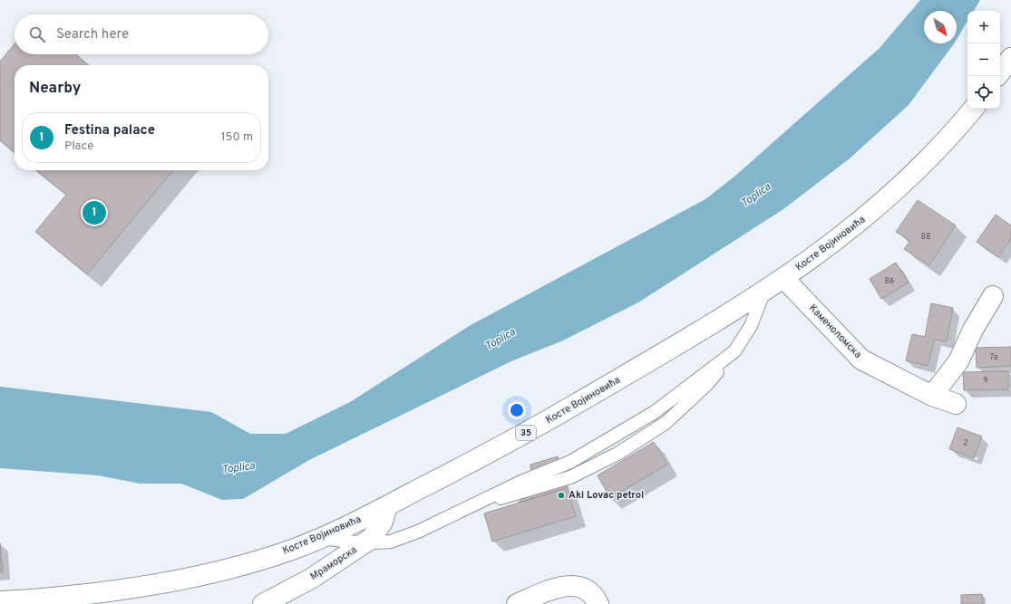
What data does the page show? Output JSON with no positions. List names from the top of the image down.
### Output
{
  "streets": {
    "main road": [
      "Косте Војиновића",
      "Каменоломска",
      "35",
      "Мраморска"
    ]
  },
  "crossings": [
    ["Косте Војиновића", "Каменоломска"],
    ["Косте Војиновића", "Мраморска"]
  ],
  "water": ["Toplica"],
  "places": ["Aki Lovac petrol"],
  "house_numbers": [
    "88",
    "86",
    "7a",
    "9",
    "2"
  ],
  "north": "bottom right",
  "page": {
    "map_buttons": ["+", "−"],
    "search": "Search here",
    "heading": "Nearby",
    "list": [
      {
        "mark": "1",
        "name": "Festina palace",
        "note": "Place",
        "value": "150 m"
      }
    ],
    "pins": "1"
  }
}
